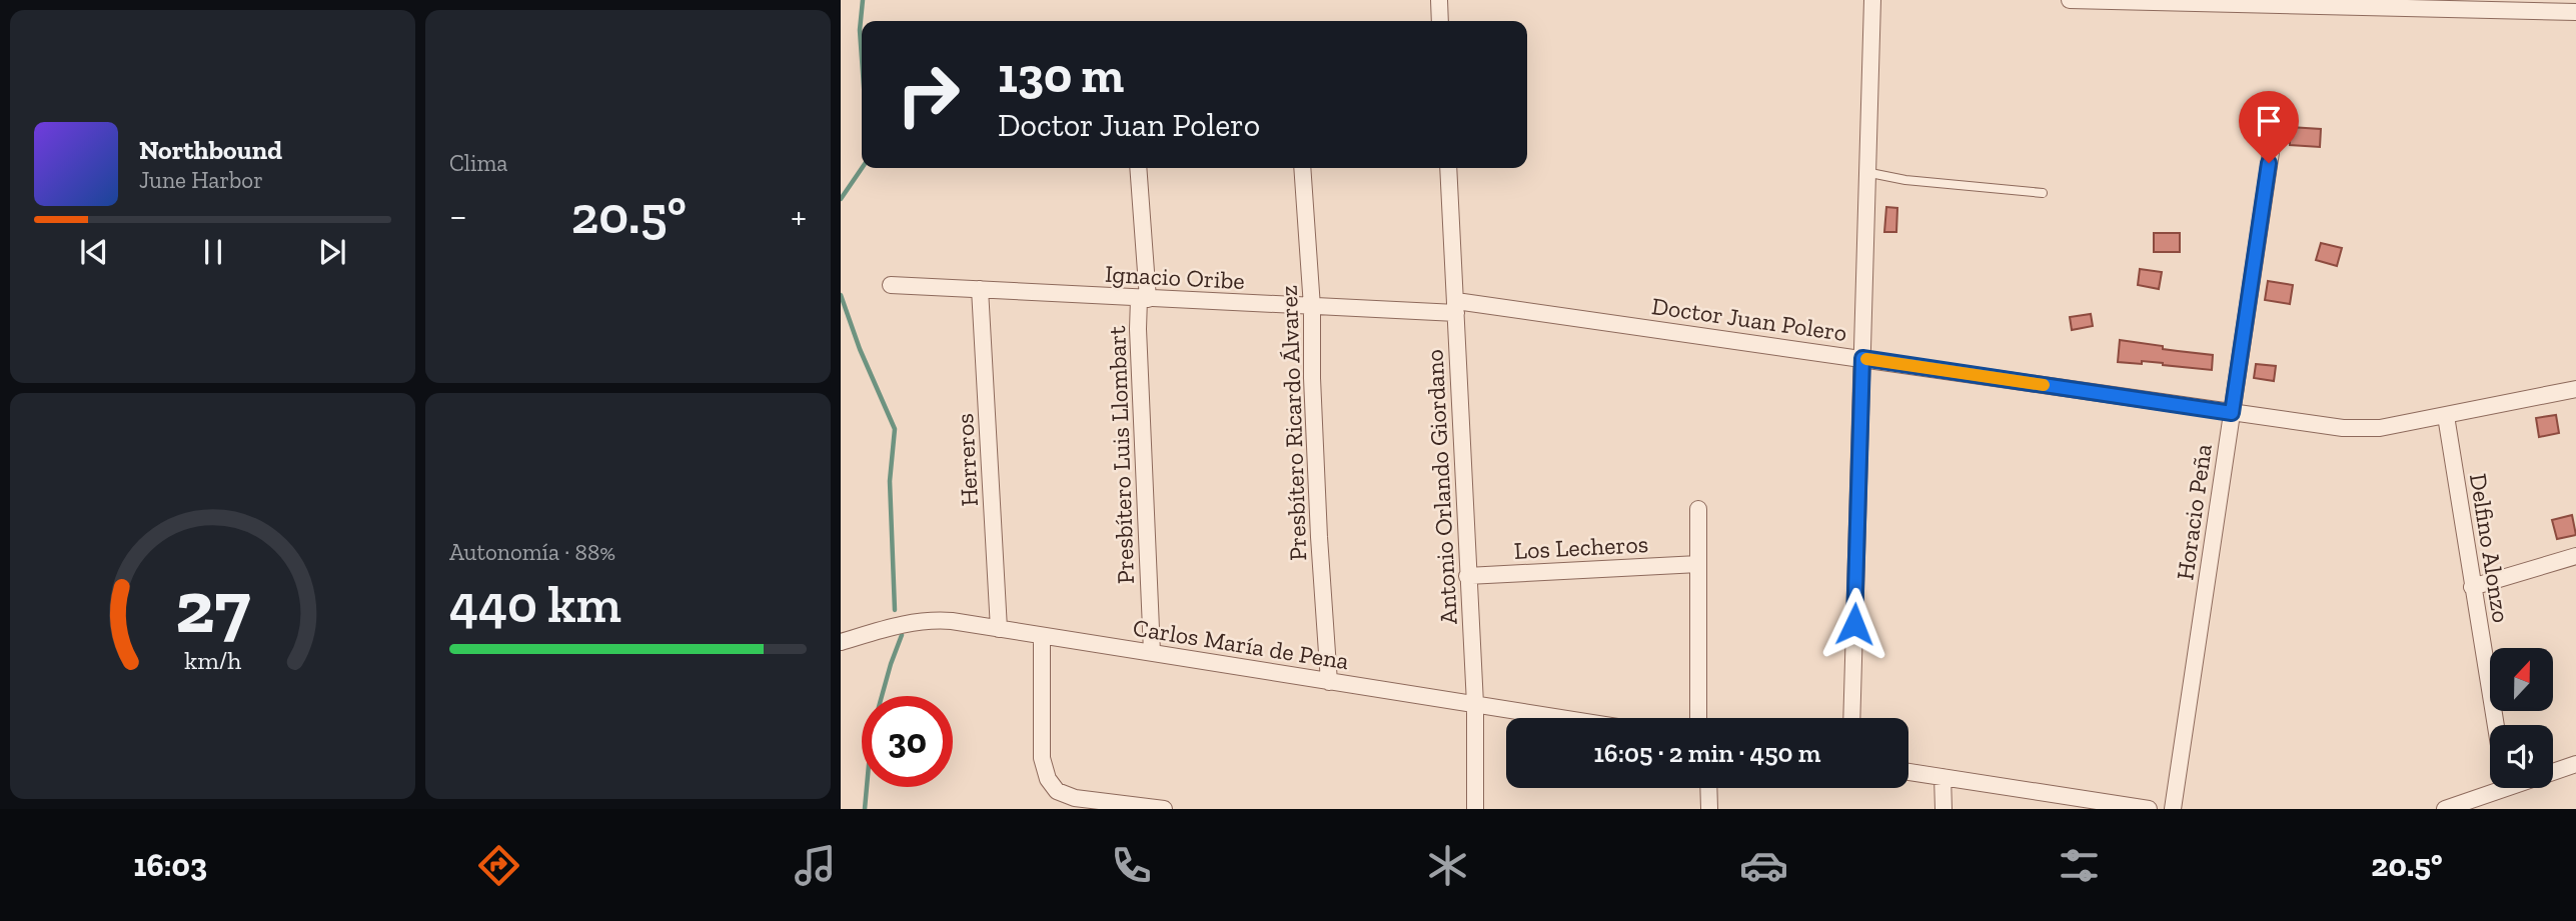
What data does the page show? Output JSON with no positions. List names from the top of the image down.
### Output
{
  "streets": {
    "street": [
      "Ignacio Oribe",
      "Doctor Juan Polero",
      "Presbítero Ricardo Álvarez",
      "Presbítero Luis Llombart",
      "Herreros",
      "Antonio Orlando Giordano",
      "Horacio Peña",
      "Los Lecheros",
      "Delfino Alonzo",
      "Carlos María de Pena"
    ]
  },
  "crossings": [
    ["Ignacio Oribe", "Doctor Juan Polero"],
    ["Ignacio Oribe", "Presbítero Ricardo Álvarez"],
    ["Ignacio Oribe", "Presbítero Luis Llombart"],
    ["Ignacio Oribe", "Herreros"],
    ["Ignacio Oribe", "Antonio Orlando Giordano"],
    ["Doctor Juan Polero", "Antonio Orlando Giordano"],
    ["Doctor Juan Polero", "Horacio Peña"],
    ["Doctor Juan Polero", "Delfino Alonzo"],
    ["Presbítero Ricardo Álvarez", "Carlos María de Pena"],
    ["Presbítero Luis Llombart", "Carlos María de Pena"],
    ["Herreros", "Carlos María de Pena"],
    ["Antonio Orlando Giordano", "Los Lecheros"],
    ["Antonio Orlando Giordano", "Carlos María de Pena"]
  ],
  "north": "top",
  "page": {
    "tile": [
      "Clima",
      ["Autonomía · 88%", "440 km"]
    ],
    "turn": ["130 m", "Doctor Juan Polero"],
    "song": ["Northbound", "June Harbor"],
    "heat": ["−", "20.5°", "+"],
    "limit": "30",
    "trip": "16:05 · 2 min · 450 m",
    "tabs": ["16:03", "20.5°"],
    "gauge": ["27", "km/h"]
  }
}
